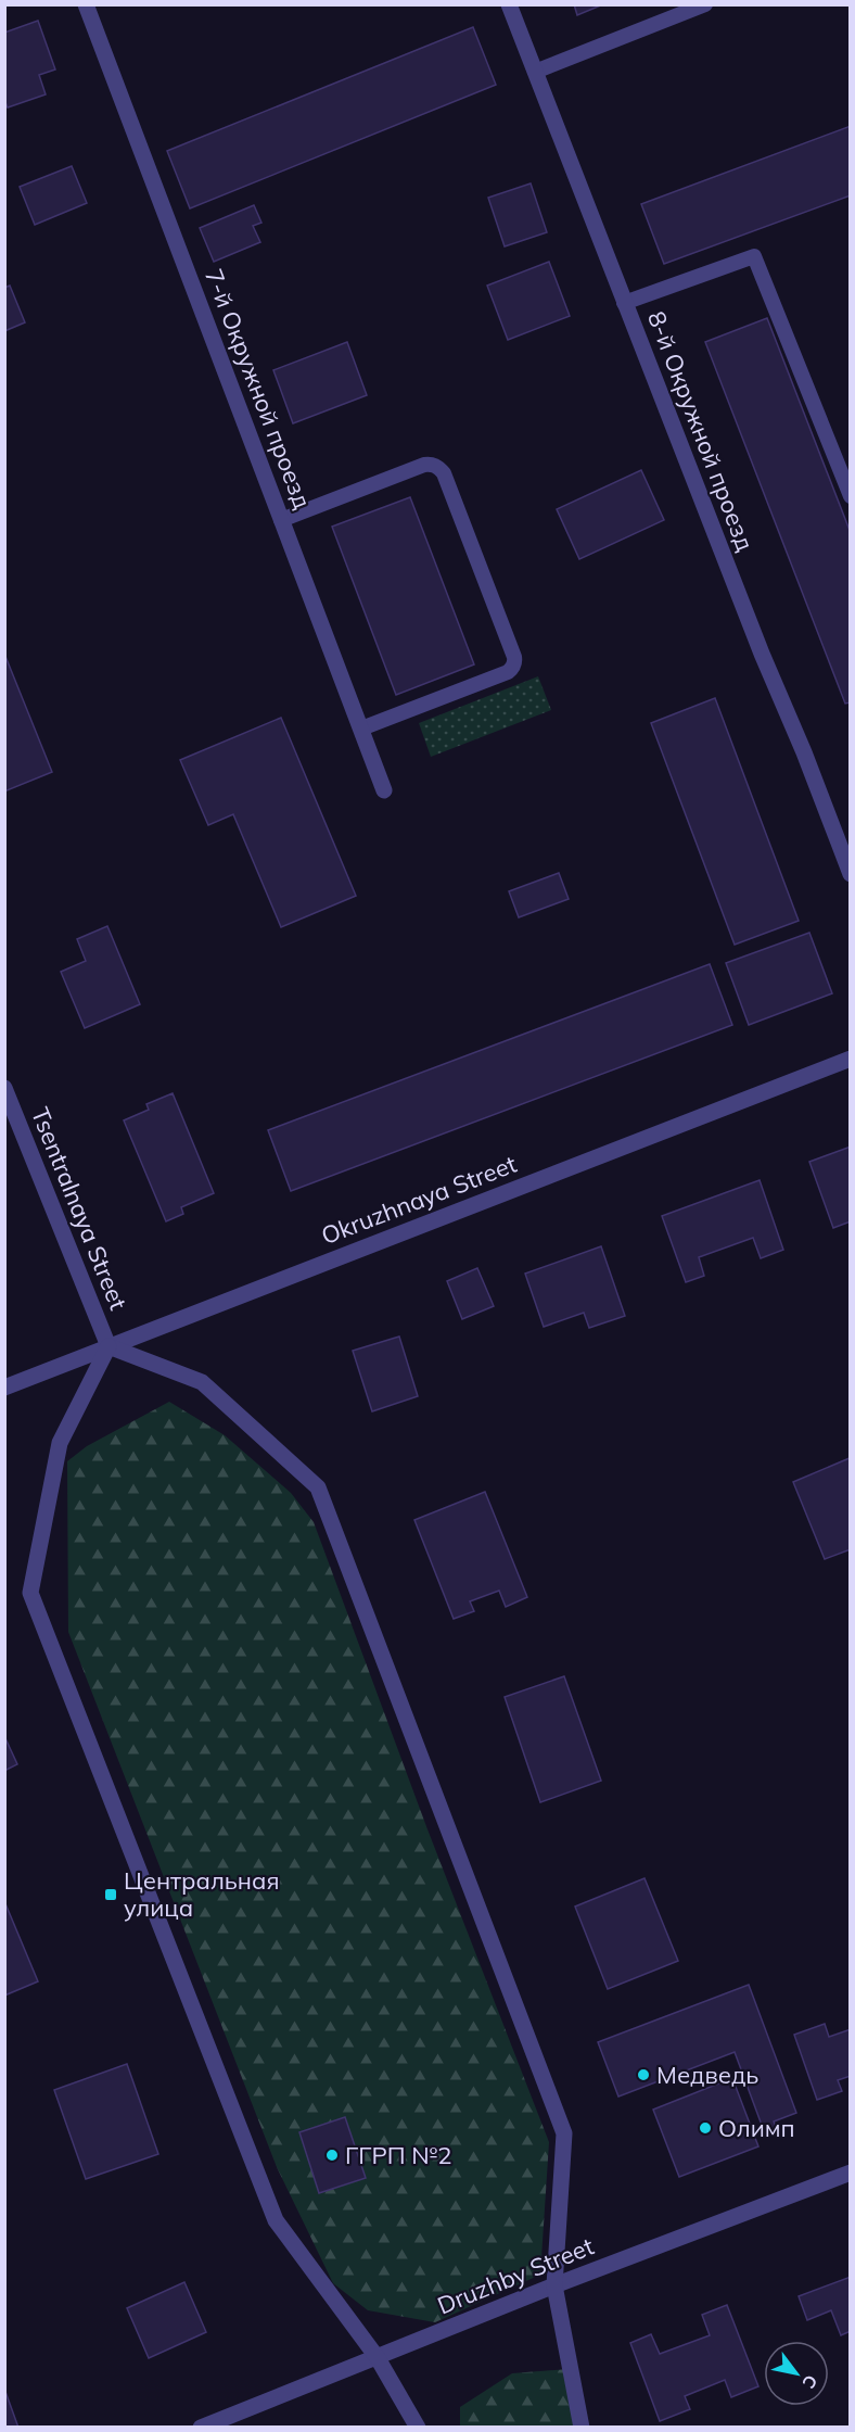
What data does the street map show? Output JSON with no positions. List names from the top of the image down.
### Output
{
  "streets": {
    "street": [
      "7-й Окружной проезд",
      "8-й Окружной проезд",
      "Okruzhnaya Street",
      "Tsentralnaya Street",
      "Druzhby Street"
    ]
  },
  "crossings": [
    ["Okruzhnaya Street", "Tsentralnaya Street"]
  ],
  "places": {
    "transit": ["Центральная улица"],
    "other": ["Медведь", "Олимп", "ГГРП №2"]
  },
  "north": "bottom right"
}
